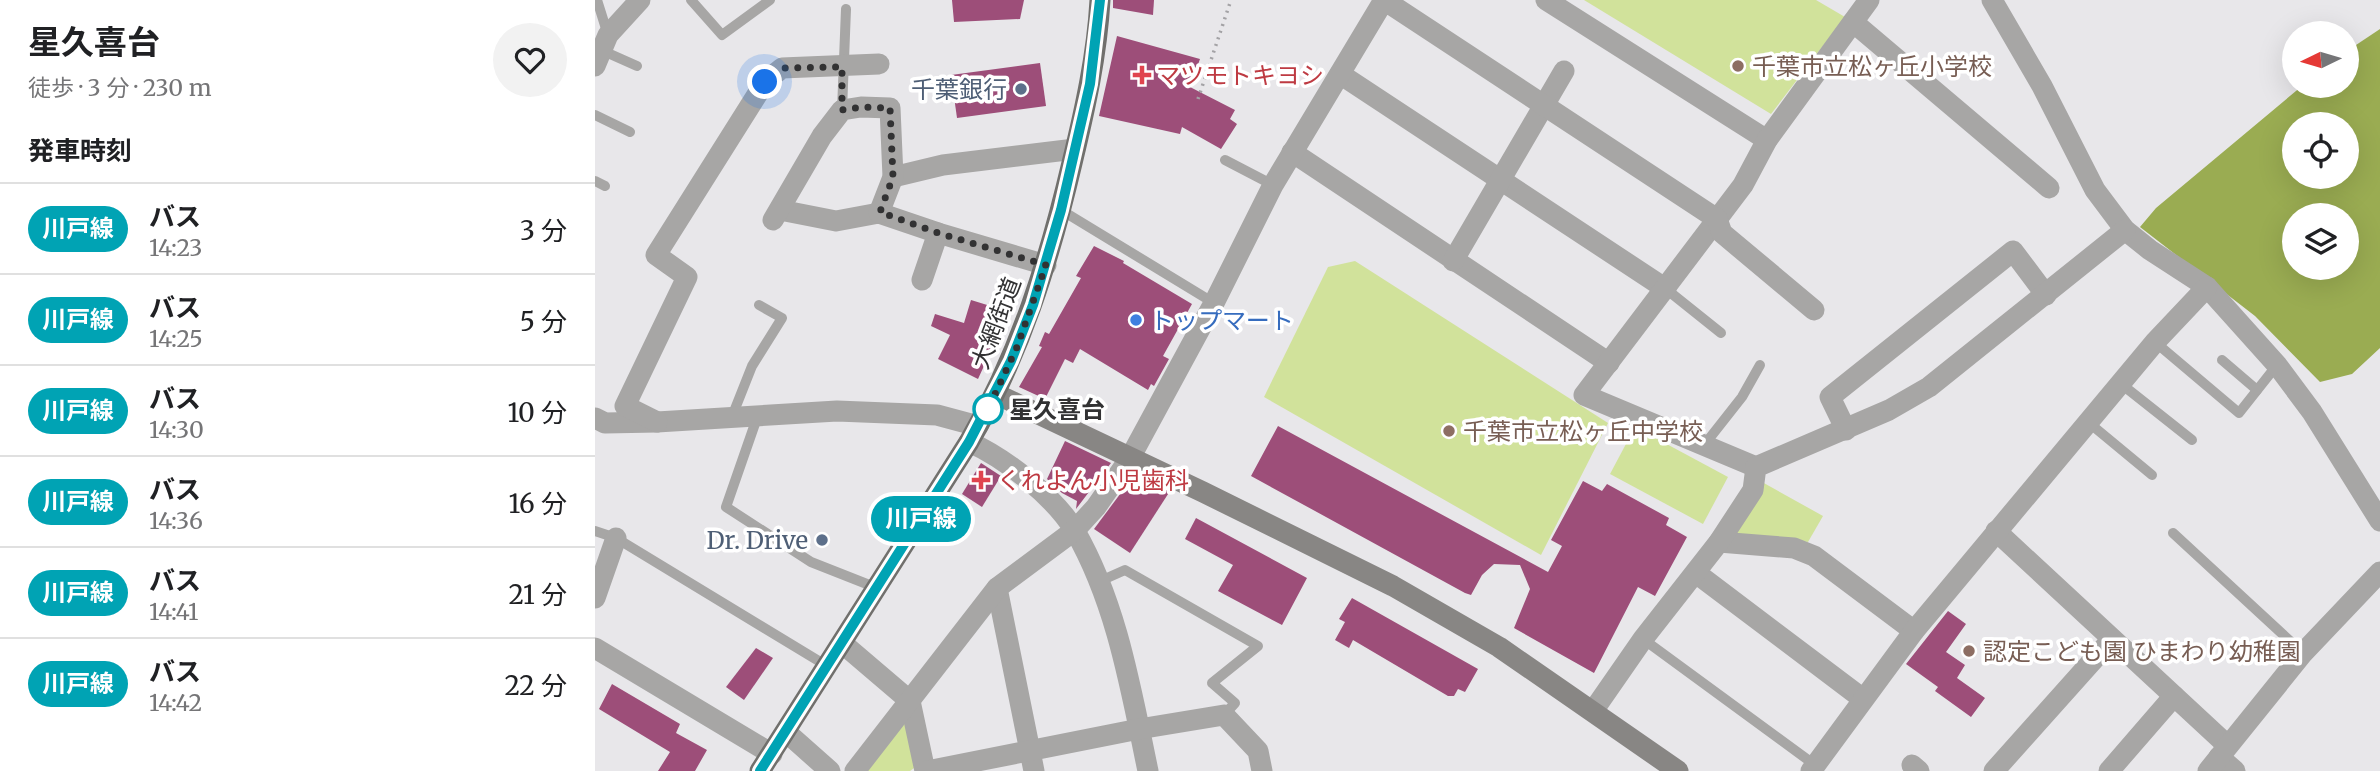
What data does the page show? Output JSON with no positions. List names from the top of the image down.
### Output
{
  "streets": {
    "main road": ["大網街道"]
  },
  "places": {
    "other": [
      "千葉市立松ヶ丘小学校",
      "千葉銀行",
      "トップマート",
      "星久喜台",
      "千葉市立松ヶ丘中学校",
      "Dr. Drive",
      "認定こども園 ひまわり幼稚園"
    ],
    "health": ["マツモトキヨシ", "くれよん小児歯科"]
  },
  "lines": ["bus line 川戸線"],
  "north": "left",
  "page": {
    "heading": [
      ["星久喜台", "徒歩 · 3 分 · 230 m"],
      "発車時刻"
    ],
    "on_map": "川戸線",
    "list": [
      {
        "mark": "川戸線",
        "name": "バス",
        "note": "14:23",
        "value": "3 分"
      },
      {
        "mark": "川戸線",
        "name": "バス",
        "note": "14:25",
        "value": "5 分"
      },
      {
        "mark": "川戸線",
        "name": "バス",
        "note": "14:30",
        "value": "10 分"
      },
      {
        "mark": "川戸線",
        "name": "バス",
        "note": "14:36",
        "value": "16 分"
      },
      {
        "mark": "川戸線",
        "name": "バス",
        "note": "14:41",
        "value": "21 分"
      },
      {
        "mark": "川戸線",
        "name": "バス",
        "note": "14:42",
        "value": "22 分"
      }
    ]
  }
}
